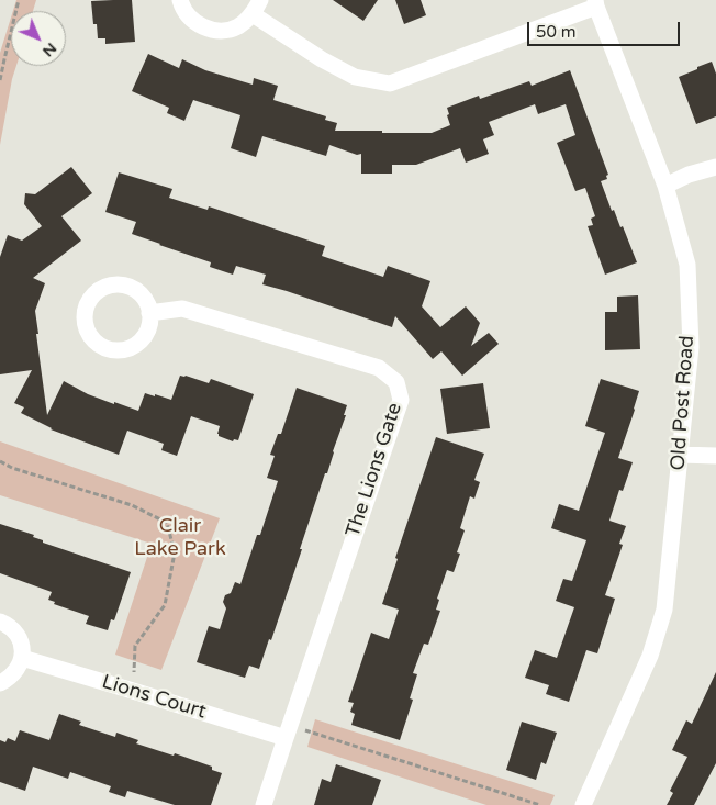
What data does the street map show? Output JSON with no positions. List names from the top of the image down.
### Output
{
  "streets": {
    "street": ["Old Post Road", "The Lions Gate", "Lions Court"]
  },
  "crossings": [
    ["The Lions Gate", "Lions Court"]
  ],
  "parks": ["Clair Lake Park"],
  "scale_bar": "50 m",
  "north": "bottom right"
}
